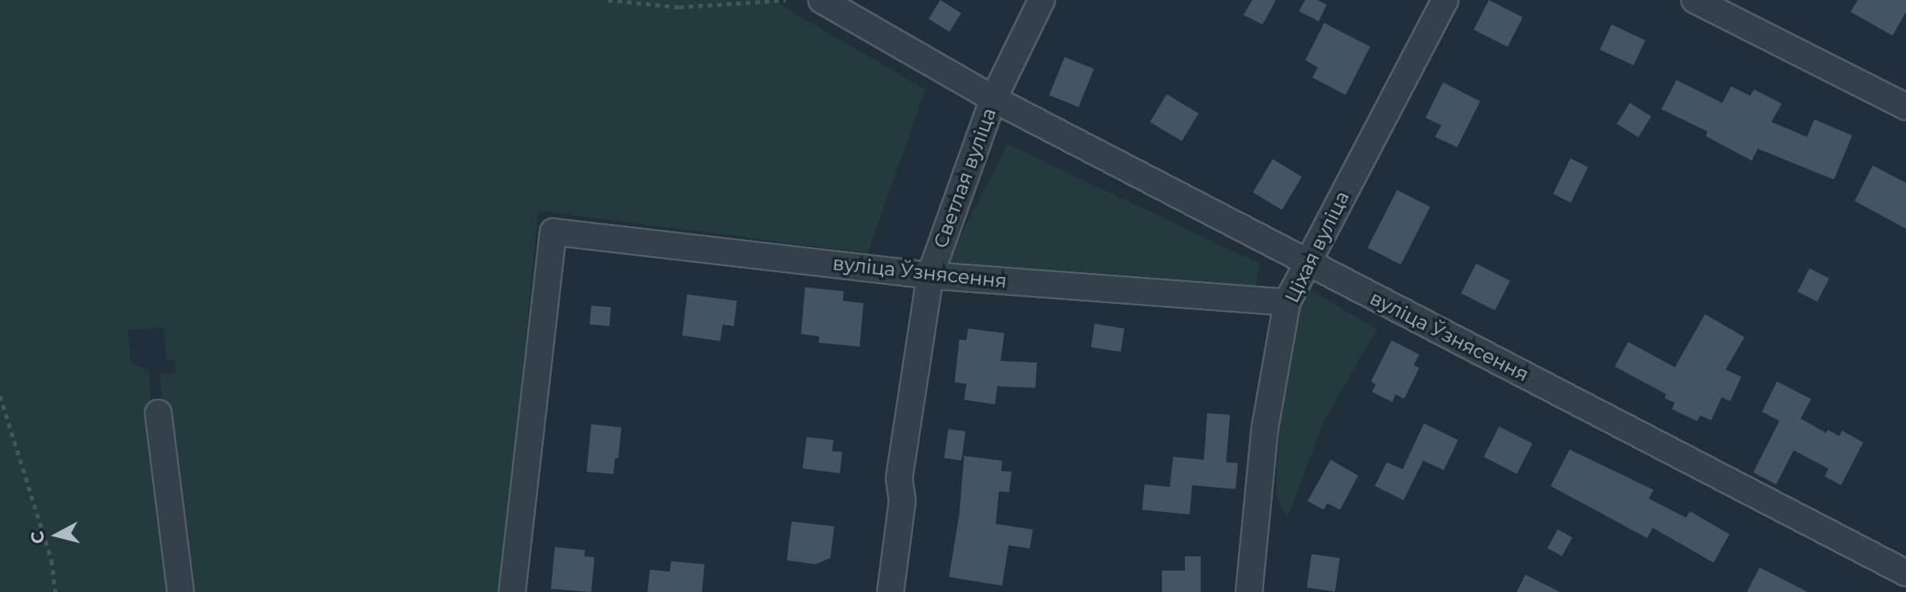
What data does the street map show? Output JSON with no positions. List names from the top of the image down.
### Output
{
  "streets": {
    "street": ["Светлая вуліца", "Ціхая вуліца", "вуліца Ўзнясення"]
  },
  "crossings": [
    ["Светлая вуліца", "вуліца Ўзнясення"],
    ["Ціхая вуліца", "вуліца Ўзнясення"]
  ],
  "north": "left"
}
